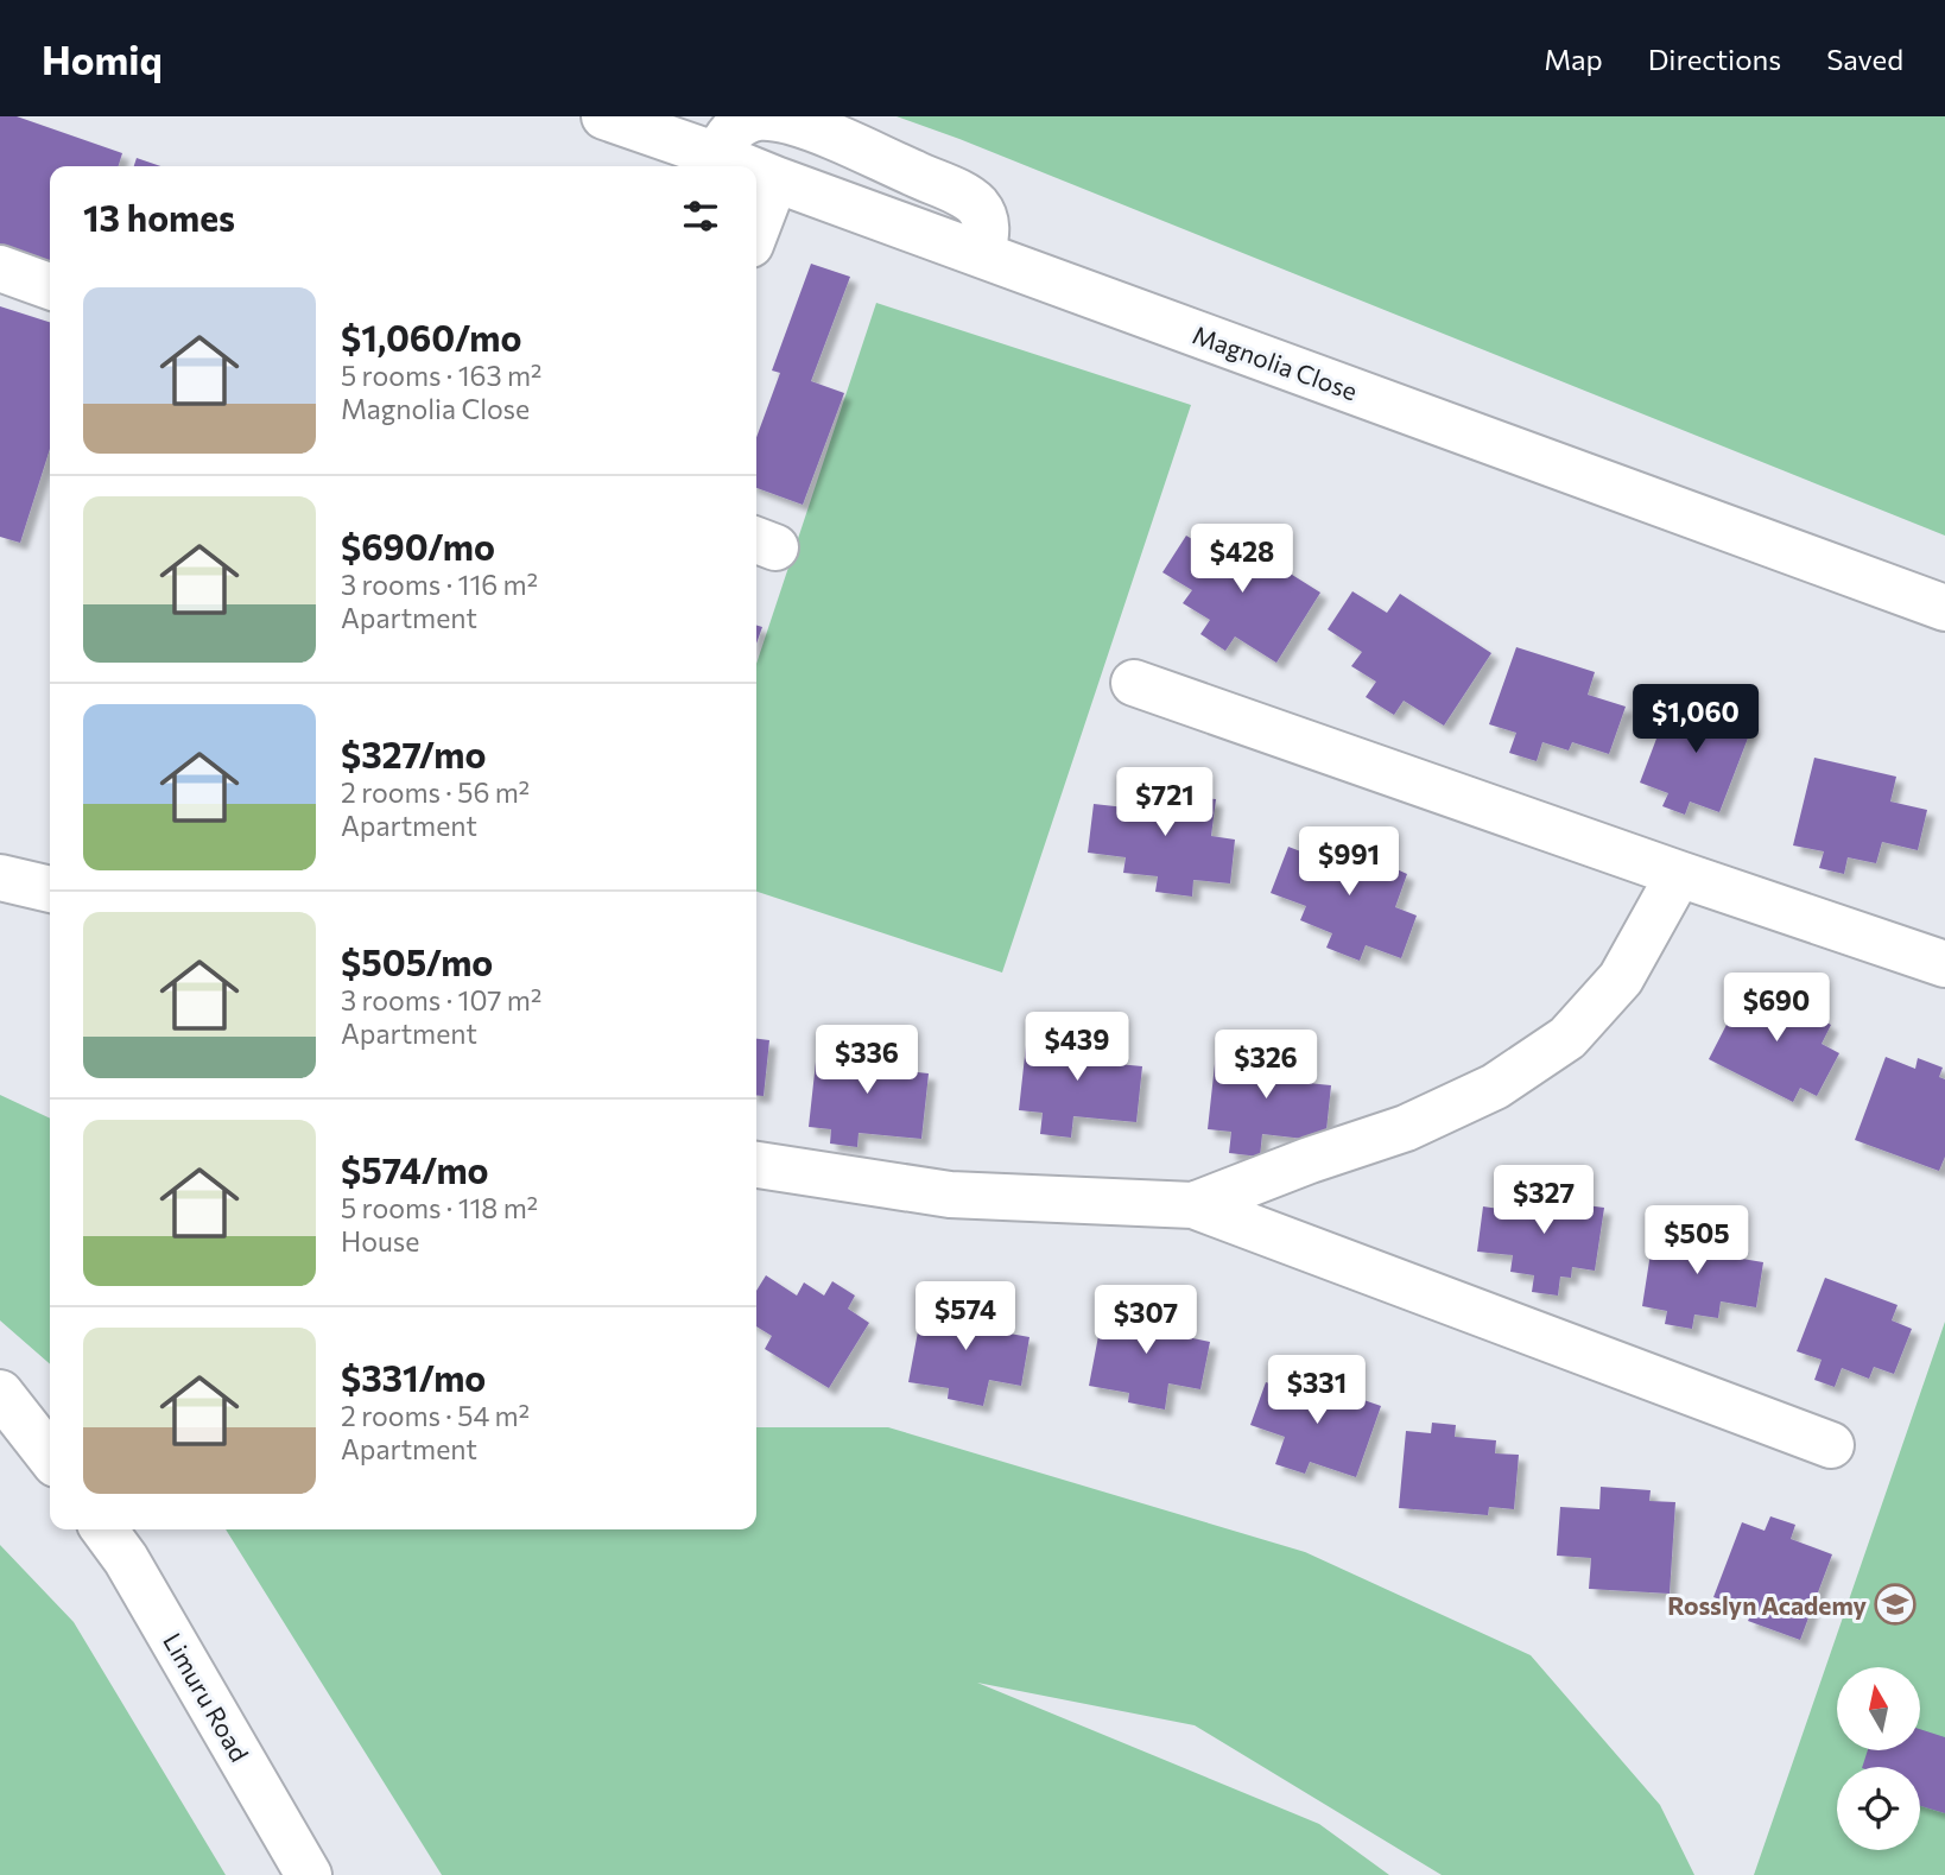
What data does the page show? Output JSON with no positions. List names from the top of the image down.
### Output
{
  "streets": {
    "street": ["Magnolia Close", "Limuru Road"]
  },
  "places": {
    "school or university": ["Rosslyn Academy"]
  },
  "north": "top",
  "page": {
    "header": "Homiq",
    "nav": ["Map", "Directions", "Saved"],
    "heading": "13 homes",
    "list": [
      {
        "name": "$1,060/mo",
        "note": "5 rooms · 163 m² · Magnolia Close"
      },
      {
        "name": "$690/mo",
        "note": "3 rooms · 116 m² · Apartment"
      },
      {
        "name": "$327/mo",
        "note": "2 rooms · 56 m² · Apartment"
      },
      {
        "name": "$505/mo",
        "note": "3 rooms · 107 m² · Apartment"
      },
      {
        "name": "$574/mo",
        "note": "5 rooms · 118 m² · House"
      },
      {
        "name": "$331/mo",
        "note": "2 rooms · 54 m² · Apartment"
      }
    ],
    "price": [
      "$428",
      "$1,060",
      "$721",
      "$991",
      "$690",
      "$439",
      "$336",
      "$326",
      "$327",
      "$505",
      "$574",
      "$307",
      "$331"
    ]
  }
}
